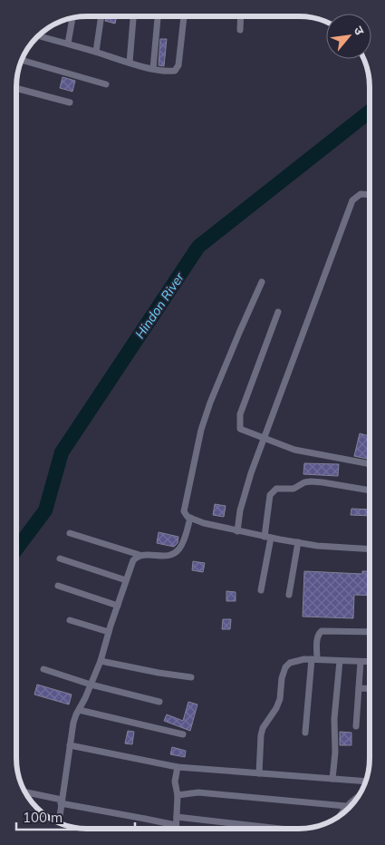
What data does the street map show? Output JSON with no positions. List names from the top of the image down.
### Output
{
  "water": ["Hindon River"],
  "scale_bar": "100 m",
  "north": "top right"
}
